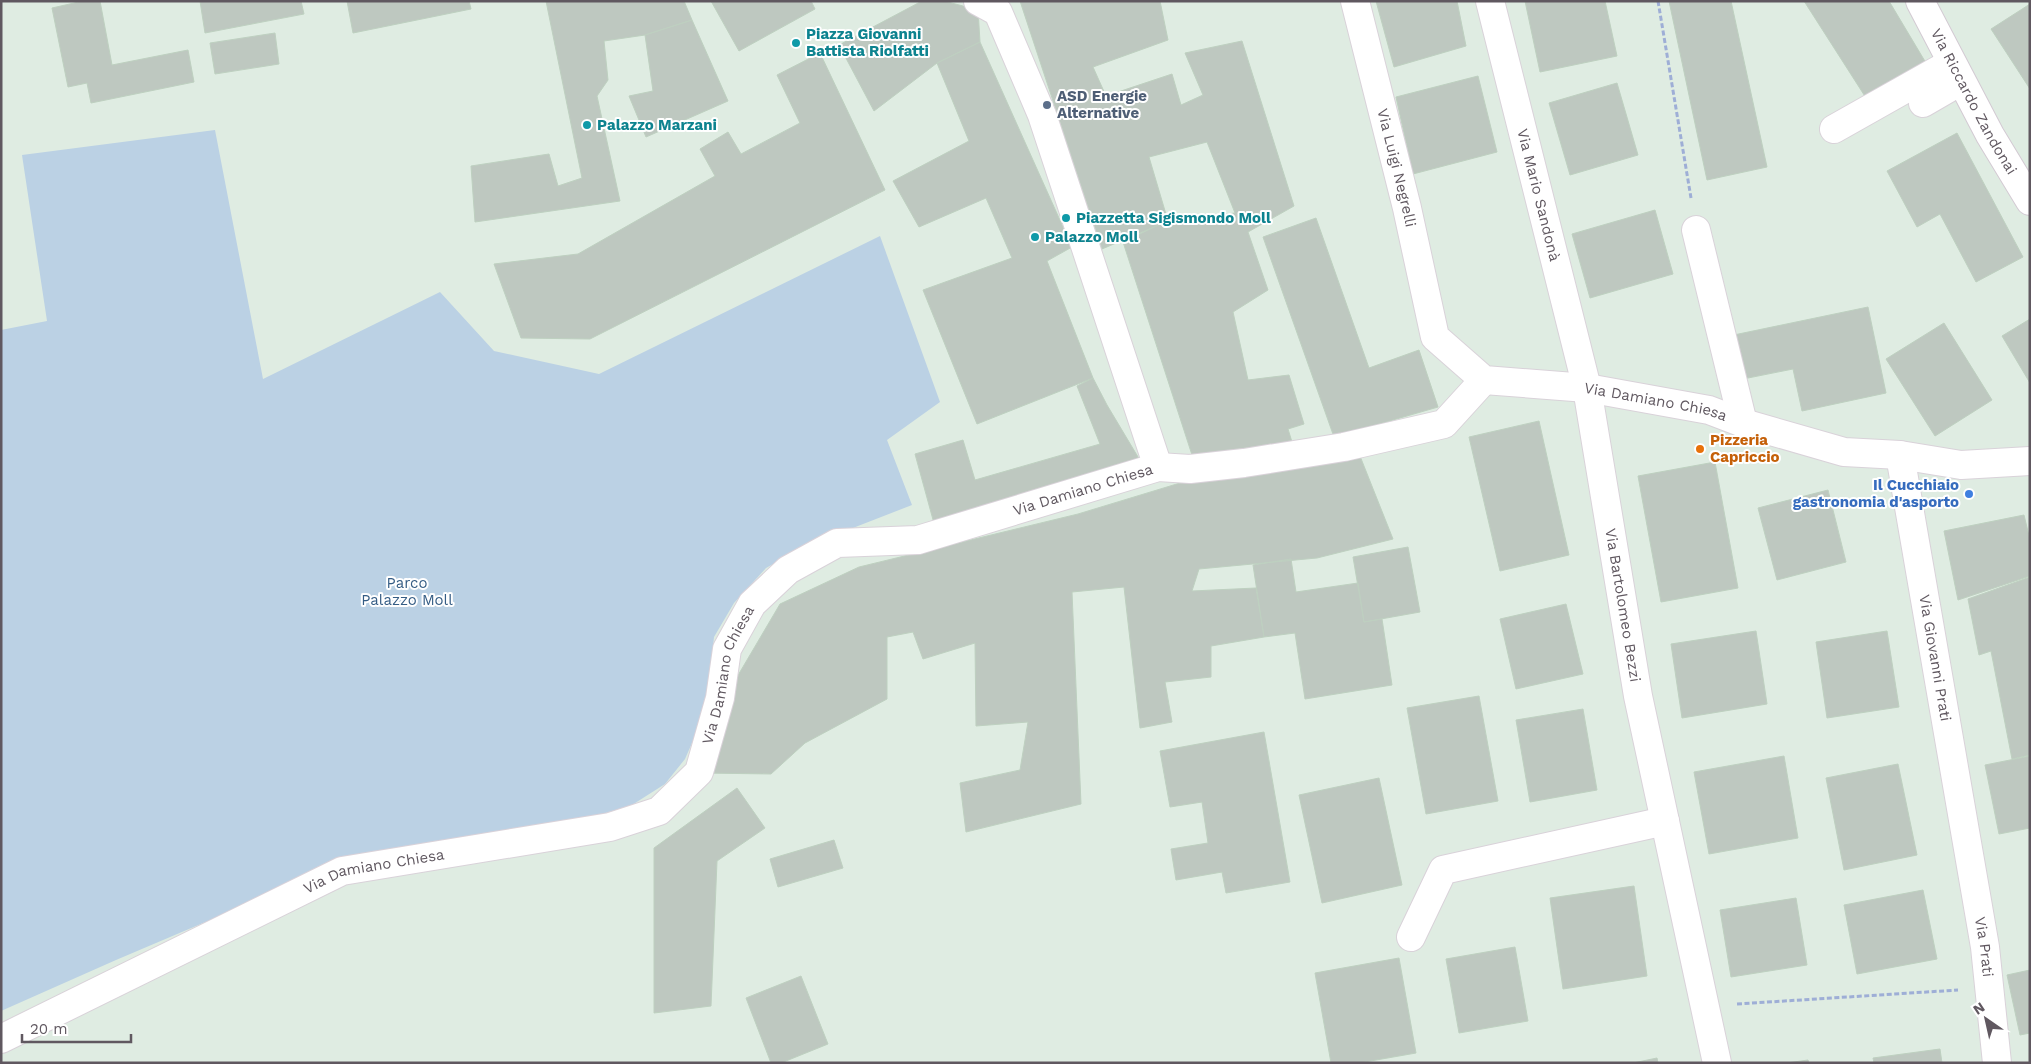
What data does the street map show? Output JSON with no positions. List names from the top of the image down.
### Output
{
  "streets": {
    "street": [
      "Via Riccardo Zandonai",
      "Via Luigi Negrelli",
      "Via Mario Sandonà",
      "Via Damiano Chiesa",
      "Via Bartolomeo Bezzi",
      "Via Giovanni Prati",
      "Via Prati"
    ]
  },
  "crossings": [
    ["Via Luigi Negrelli", "Via Damiano Chiesa"],
    ["Via Mario Sandonà", "Via Damiano Chiesa"],
    ["Via Mario Sandonà", "Via Bartolomeo Bezzi"],
    ["Via Damiano Chiesa", "Via Bartolomeo Bezzi"],
    ["Via Damiano Chiesa", "Via Giovanni Prati"],
    ["Via Giovanni Prati", "Via Prati"]
  ],
  "parks": ["Parco Palazzo Moll"],
  "places": [
    "Piazza Giovanni Battista Riolfatti",
    "ASD Energie Alternative",
    "Palazzo Marzani",
    "Piazzetta Sigismondo Moll",
    "Palazzo Moll",
    "Pizzeria Capriccio",
    "Il Cucchiaio gastronomia d'asporto"
  ],
  "scale_bar": "20 m",
  "north": "top left"
}
